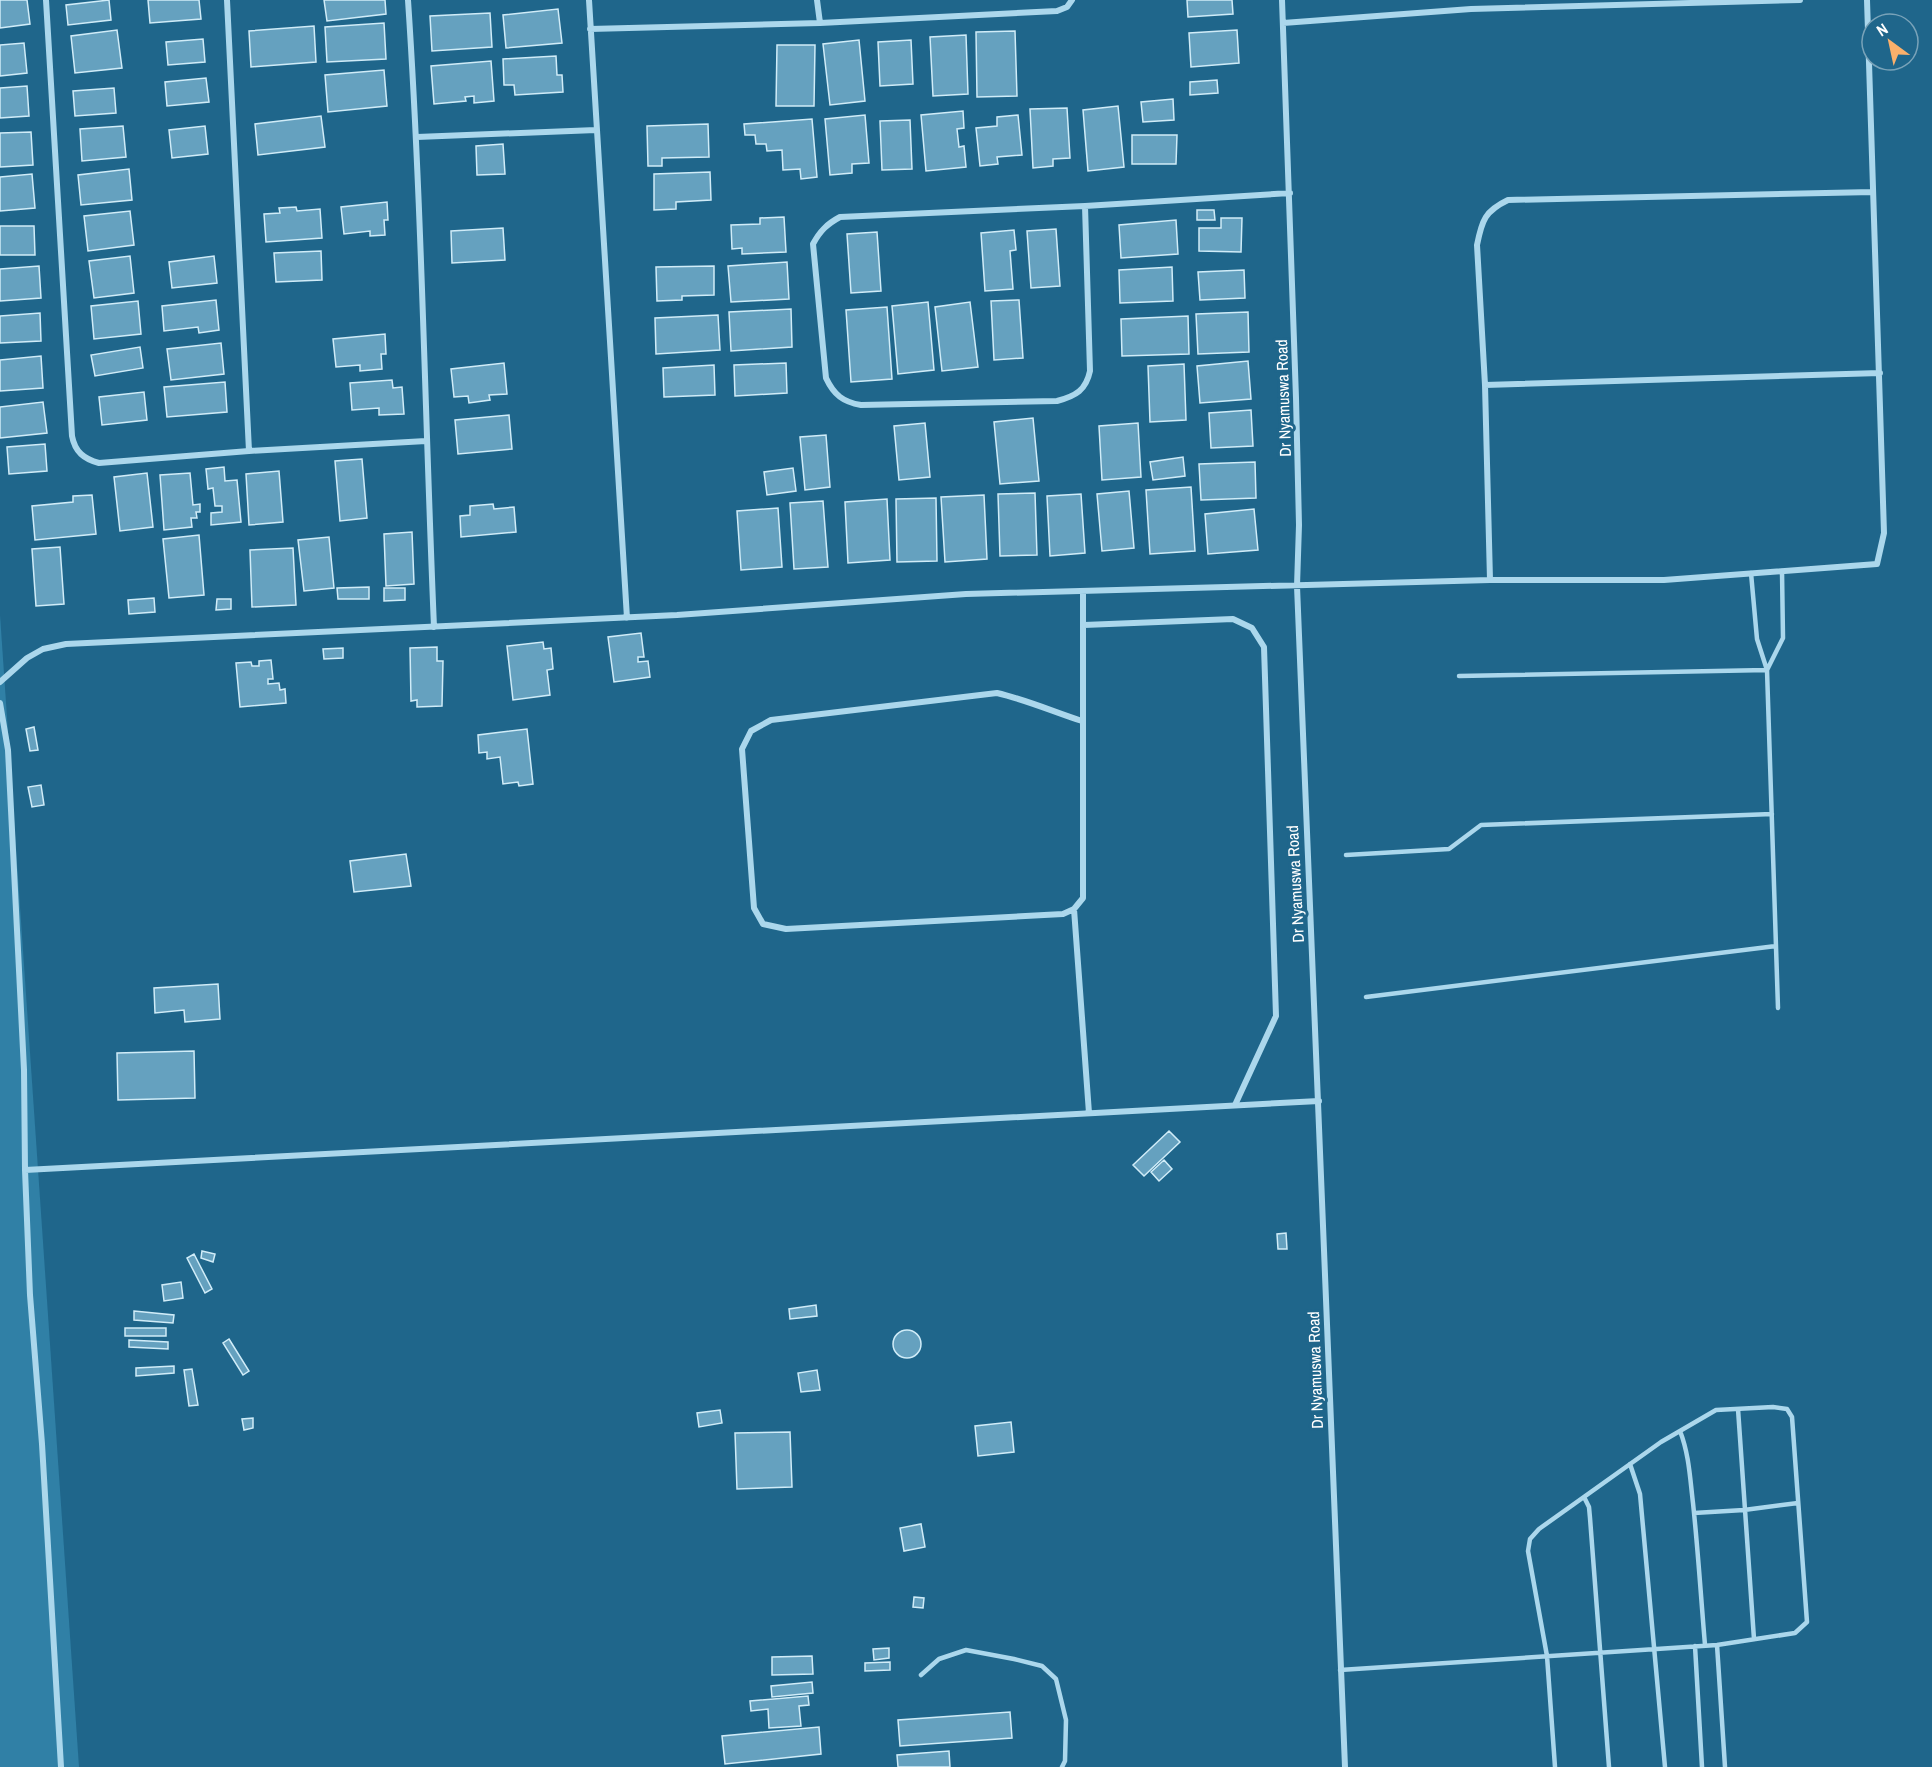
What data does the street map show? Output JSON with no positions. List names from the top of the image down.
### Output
{
  "streets": {
    "street": ["Dr Nyamuswa Road"]
  },
  "north": "top left"
}
